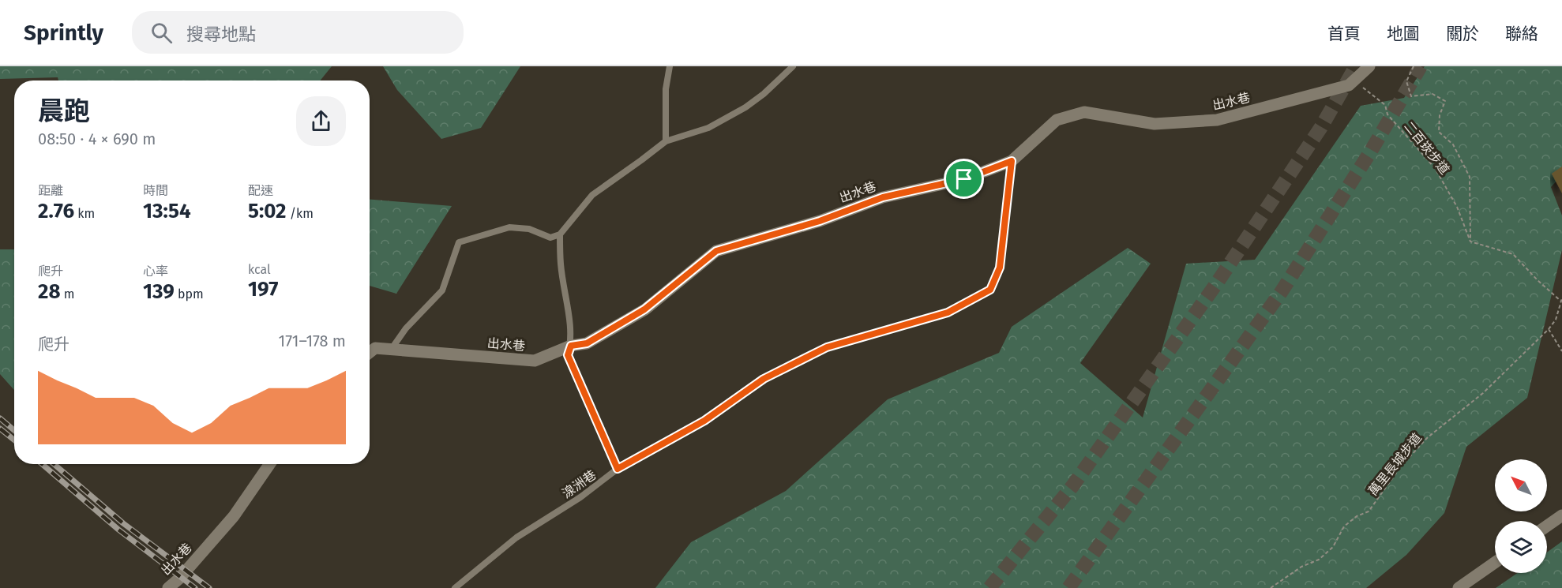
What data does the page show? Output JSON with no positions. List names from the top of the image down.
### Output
{
  "streets": {
    "street": ["出水巷"],
    "lane": ["湶洲巷"],
    "path": ["二百崁步道", "萬里長城步道"]
  },
  "crossings": [
    ["出水巷", "二百崁步道"],
    ["出水巷", "湶洲巷"]
  ],
  "north": "top left",
  "page": {
    "header": "Sprintly",
    "search": "搜尋地點",
    "nav": [
      "首頁",
      "地圖",
      "關於",
      "聯絡"
    ],
    "heading": ["晨跑", "08:50 · 4 × 690 m"],
    "stats": [
      ["距離", "2.76 km"],
      ["時間", "13:54"],
      ["配速", "5:02 /km"],
      ["爬升", "28 m"],
      ["心率", "139 bpm"],
      ["kcal", "197"]
    ],
    "chart": ["爬升", "171–178 m"]
  }
}
